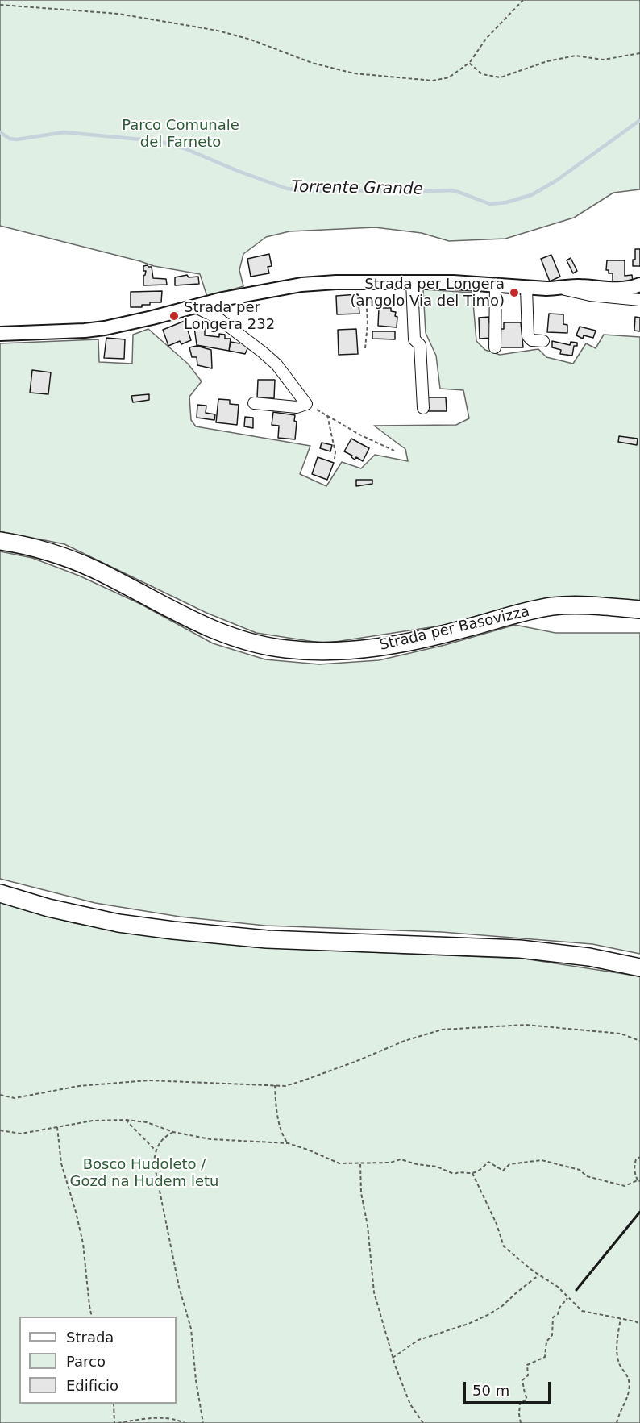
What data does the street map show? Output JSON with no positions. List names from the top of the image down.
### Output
{
  "streets": {
    "main road": ["Strada per Basovizza"]
  },
  "water": ["Torrente Grande"],
  "parks": ["Parco Comunale del Farneto", "Bosco Hudoleto / Gozd na Hudem letu"],
  "places": ["Strada per Longera (angolo Via del Timo)", "Strada per Longera 232"],
  "legend": ["Strada", "Parco", "Edificio"],
  "scale_bar": "50 m"
}
